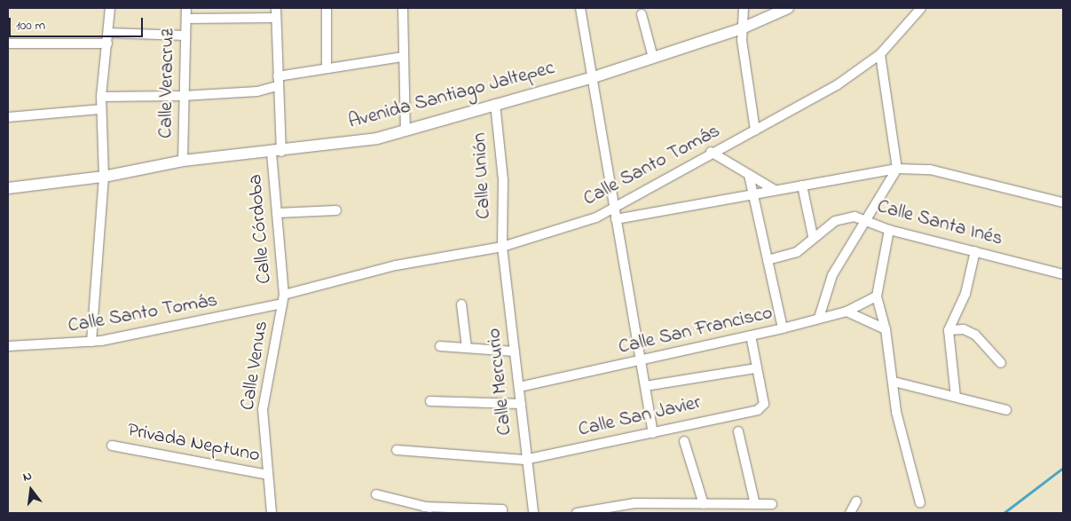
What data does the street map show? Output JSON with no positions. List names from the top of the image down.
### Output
{
  "streets": {
    "street": [
      "Calle Veracruz",
      "Avenida Santiago Jaltepec",
      "Calle Santo Tomás",
      "Calle Unión",
      "Calle Santa Inés",
      "Calle Córdoba",
      "Calle San Francisco",
      "Calle Venus",
      "Calle Mercurio",
      "Calle San Javier",
      "Privada Neptuno"
    ]
  },
  "crossings": [
    ["Calle Veracruz", "Avenida Santiago Jaltepec"],
    ["Avenida Santiago Jaltepec", "Calle Unión"],
    ["Avenida Santiago Jaltepec", "Calle Córdoba"],
    ["Calle Santo Tomás", "Calle Unión"],
    ["Calle Santo Tomás", "Calle Córdoba"],
    ["Calle Santo Tomás", "Calle Venus"],
    ["Calle Santo Tomás", "Calle Mercurio"],
    ["Calle Unión", "Calle Mercurio"],
    ["Calle Córdoba", "Calle Venus"],
    ["Calle San Francisco", "Calle Mercurio"],
    ["Calle Venus", "Privada Neptuno"],
    ["Calle Mercurio", "Calle San Javier"]
  ],
  "scale_bar": "100 m",
  "north": "top"
}
